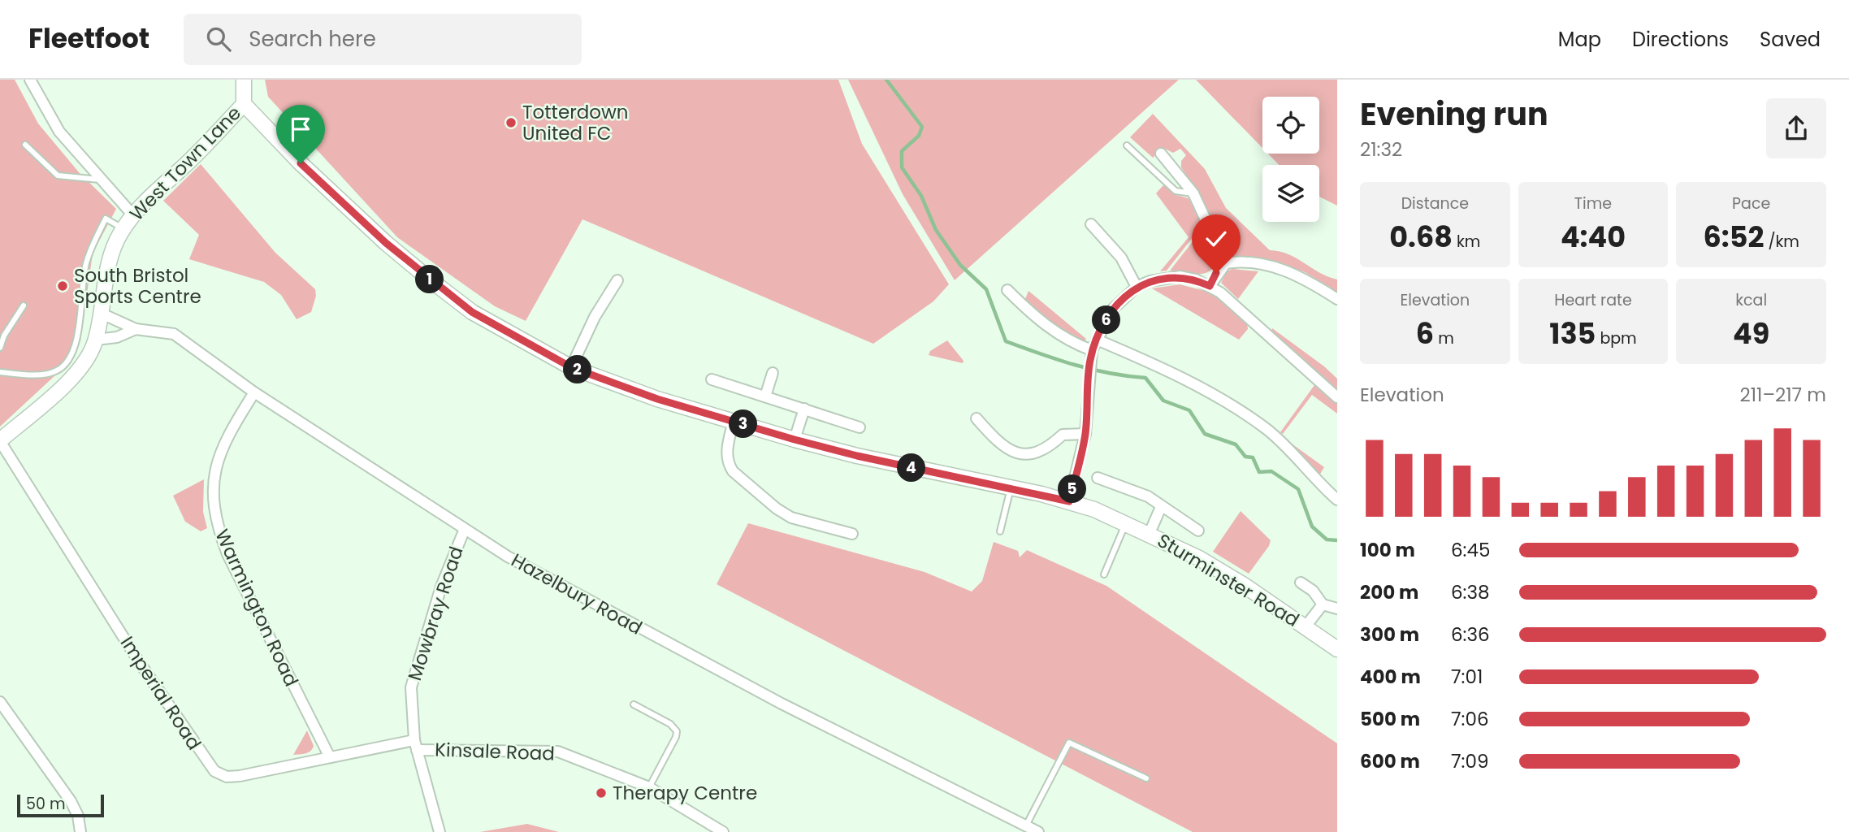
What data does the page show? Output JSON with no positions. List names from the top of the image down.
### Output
{
  "streets": {
    "street": [
      "West Town Lane",
      "Sturminster Road",
      "Hazelbury Road",
      "Warmington Road",
      "Mowbray Road",
      "Imperial Road",
      "Kinsale Road"
    ]
  },
  "crossings": [
    ["West Town Lane", "Sturminster Road"],
    ["West Town Lane", "Hazelbury Road"],
    ["West Town Lane", "Imperial Road"],
    ["Hazelbury Road", "Warmington Road"],
    ["Hazelbury Road", "Mowbray Road"],
    ["Warmington Road", "Imperial Road"],
    ["Mowbray Road", "Imperial Road"],
    ["Mowbray Road", "Kinsale Road"],
    ["Imperial Road", "Kinsale Road"]
  ],
  "places": ["Totterdown United FC", "South Bristol Sports Centre", "Therapy Centre"],
  "scale_bar": "50 m",
  "page": {
    "header": "Fleetfoot",
    "search": "Search here",
    "nav": ["Map", "Directions", "Saved"],
    "heading": ["Evening run", "21:32"],
    "stats": [
      ["Distance", "0.68 km"],
      ["Time", "4:40"],
      ["Pace", "6:52 /km"],
      ["Elevation", "6 m"],
      ["Heart rate", "135 bpm"],
      ["kcal", "49"]
    ],
    "pins": [
      "1",
      "6",
      "2",
      "3",
      "4",
      "5"
    ],
    "chart": ["Elevation", "211–217 m"],
    "list": [
      {
        "name": "100 m",
        "note": "6:45"
      },
      {
        "name": "200 m",
        "note": "6:38"
      },
      {
        "name": "300 m",
        "note": "6:36"
      },
      {
        "name": "400 m",
        "note": "7:01"
      },
      {
        "name": "500 m",
        "note": "7:06"
      },
      {
        "name": "600 m",
        "note": "7:09"
      }
    ],
    "scale": "50 m"
  }
}
